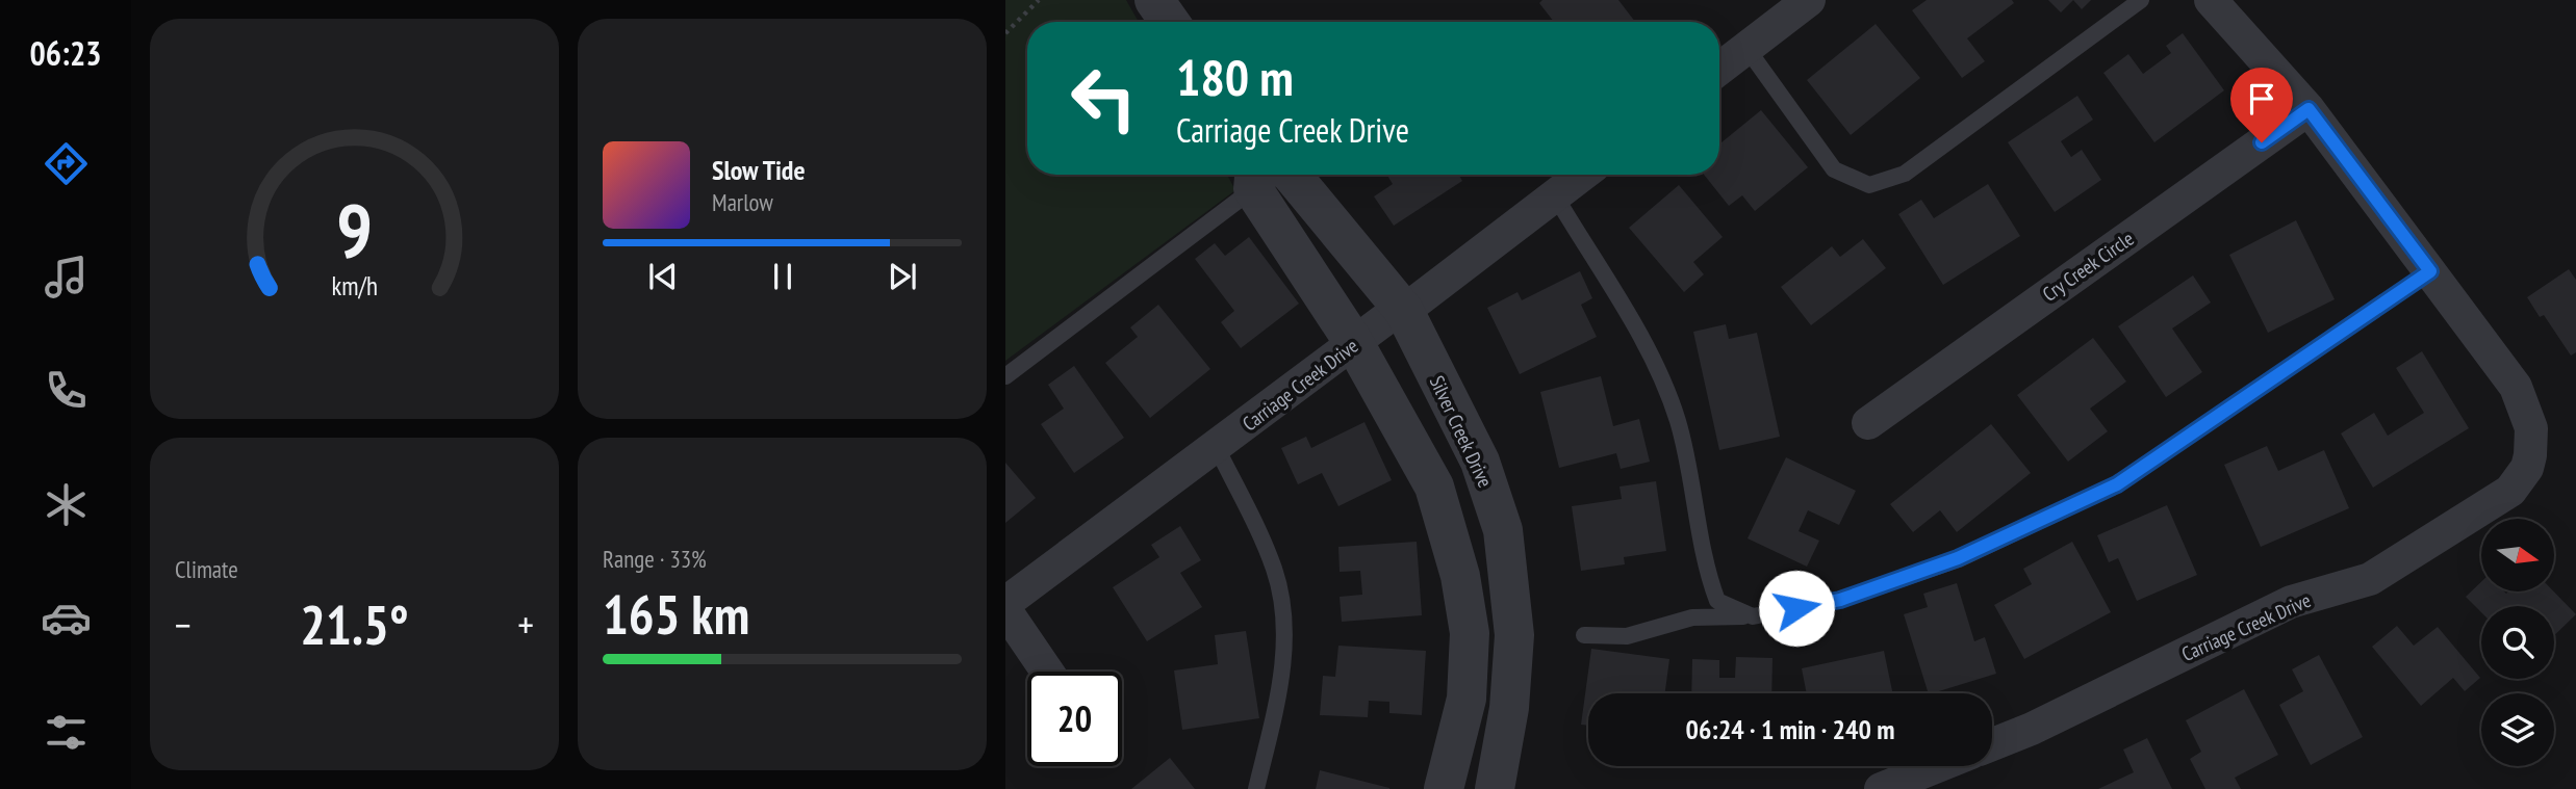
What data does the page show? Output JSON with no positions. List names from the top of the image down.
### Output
{
  "streets": {
    "street": ["Cry Creek Circle", "Carriage Creek Drive", "Silver Creek Drive"]
  },
  "crossings": [
    ["Cry Creek Circle", "Carriage Creek Drive"],
    ["Carriage Creek Drive", "Silver Creek Drive"]
  ],
  "north": "right",
  "page": {
    "tabs": "06:23",
    "turn": ["180 m", "Carriage Creek Drive"],
    "song": ["Slow Tide", "Marlow"],
    "tile": [
      "Climate",
      ["Range · 33%", "165 km"]
    ],
    "heat": ["−", "21.5°", "+"],
    "limit": "20",
    "trip": "06:24 · 1 min · 240 m",
    "gauge": ["9", "km/h"]
  }
}
